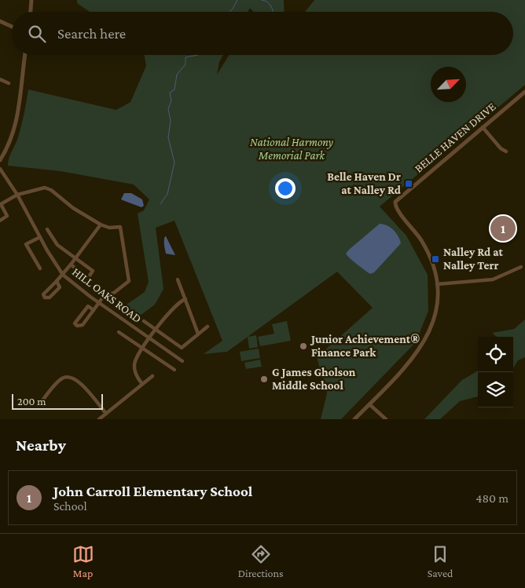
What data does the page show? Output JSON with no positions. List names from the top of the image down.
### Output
{
  "streets": {
    "street": ["BELLE HAVEN DRIVE", "HILL OAKS ROAD"]
  },
  "parks": ["National Harmony Memorial Park"],
  "places": {
    "transit": ["Belle Haven Dr at Nalley Rd", "Nalley Rd at Nalley Terr"],
    "other": ["Junior Achievement® Finance Park", "G James Gholson Middle School"]
  },
  "scale_bar": "200 m",
  "north": "top right",
  "page": {
    "search": "Search here",
    "pins": "1",
    "scale": "200 m",
    "heading": "Nearby",
    "list": [
      {
        "mark": "1",
        "name": "John Carroll Elementary School",
        "note": "School",
        "value": "480 m"
      }
    ],
    "nav": ["Map", "Directions", "Saved"]
  }
}
